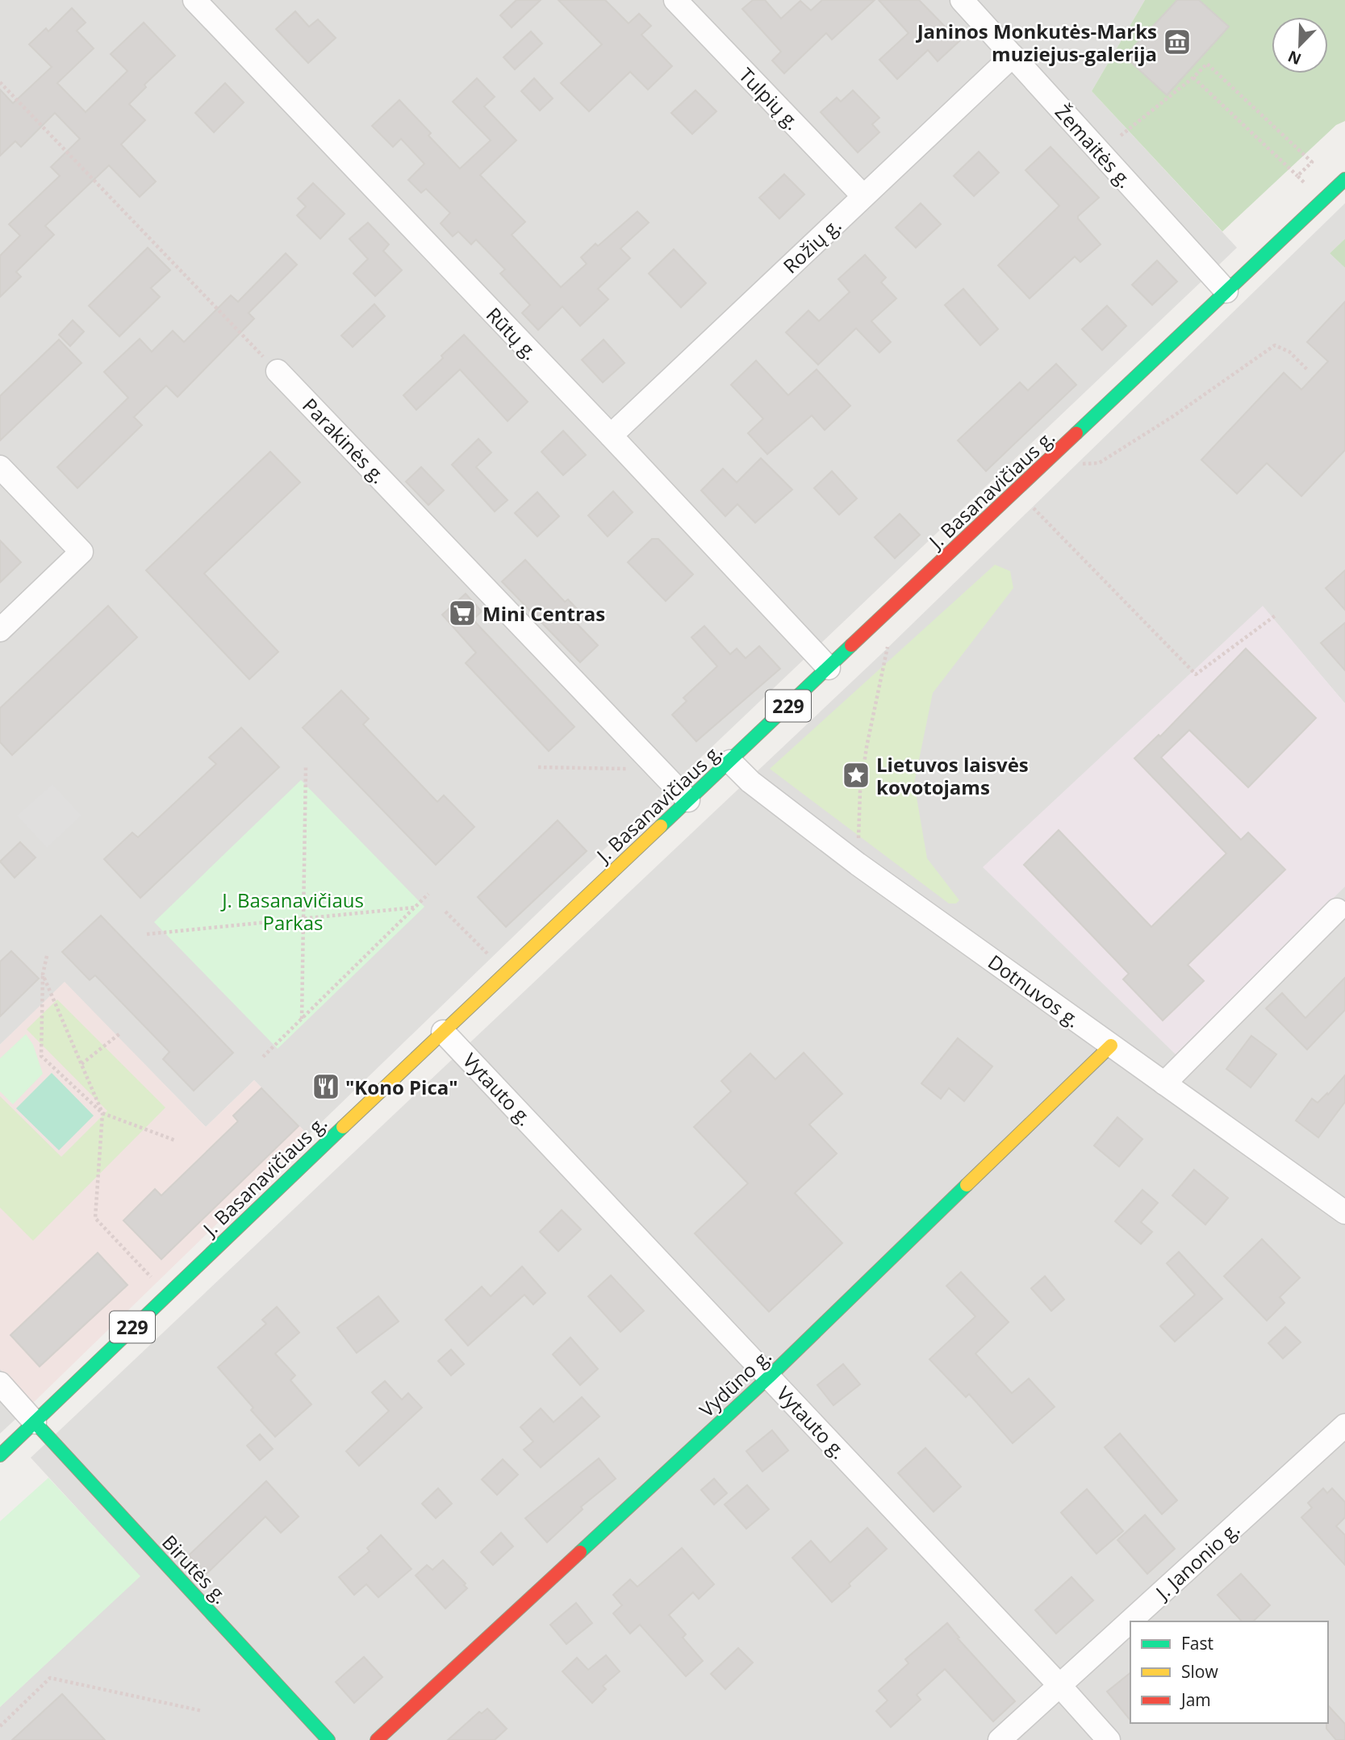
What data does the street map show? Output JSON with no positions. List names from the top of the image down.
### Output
{
  "streets": {
    "main road": [
      "J. Basanavičiaus g.",
      "229",
      "Vydūno g.",
      "Birutės g."
    ],
    "street": [
      "Tulpių g.",
      "Žemaitės g.",
      "Rožių g.",
      "Rūtų g.",
      "Parakinės g.",
      "Dotnuvos g.",
      "Vytauto g.",
      "J. Janonio g."
    ]
  },
  "crossings": [
    ["Tulpių g.", "Rožių g."],
    ["Žemaitės g.", "Rožių g."],
    ["Žemaitės g.", "J. Basanavičiaus g."],
    ["Rožių g.", "Rūtų g."],
    ["Rūtų g.", "J. Basanavičiaus g."],
    ["Parakinės g.", "J. Basanavičiaus g."],
    ["J. Basanavičiaus g.", "Dotnuvos g."],
    ["J. Basanavičiaus g.", "Vytauto g."],
    ["J. Basanavičiaus g.", "Birutės g."],
    ["Dotnuvos g.", "Vydūno g."],
    ["Vytauto g.", "Vydūno g."],
    ["Vytauto g.", "J. Janonio g."]
  ],
  "parks": ["J. Basanavičiaus Parkas"],
  "places": {
    "museum": ["Janinos Monkutės-Marks muziejus-galerija"],
    "supermarket": ["Mini Centras"],
    "place": ["Lietuvos laisvės kovotojams"],
    "restaurant": ["\"Kono Pica\""]
  },
  "legend": ["Fast", "Slow", "Jam"],
  "north": "bottom left"
}
